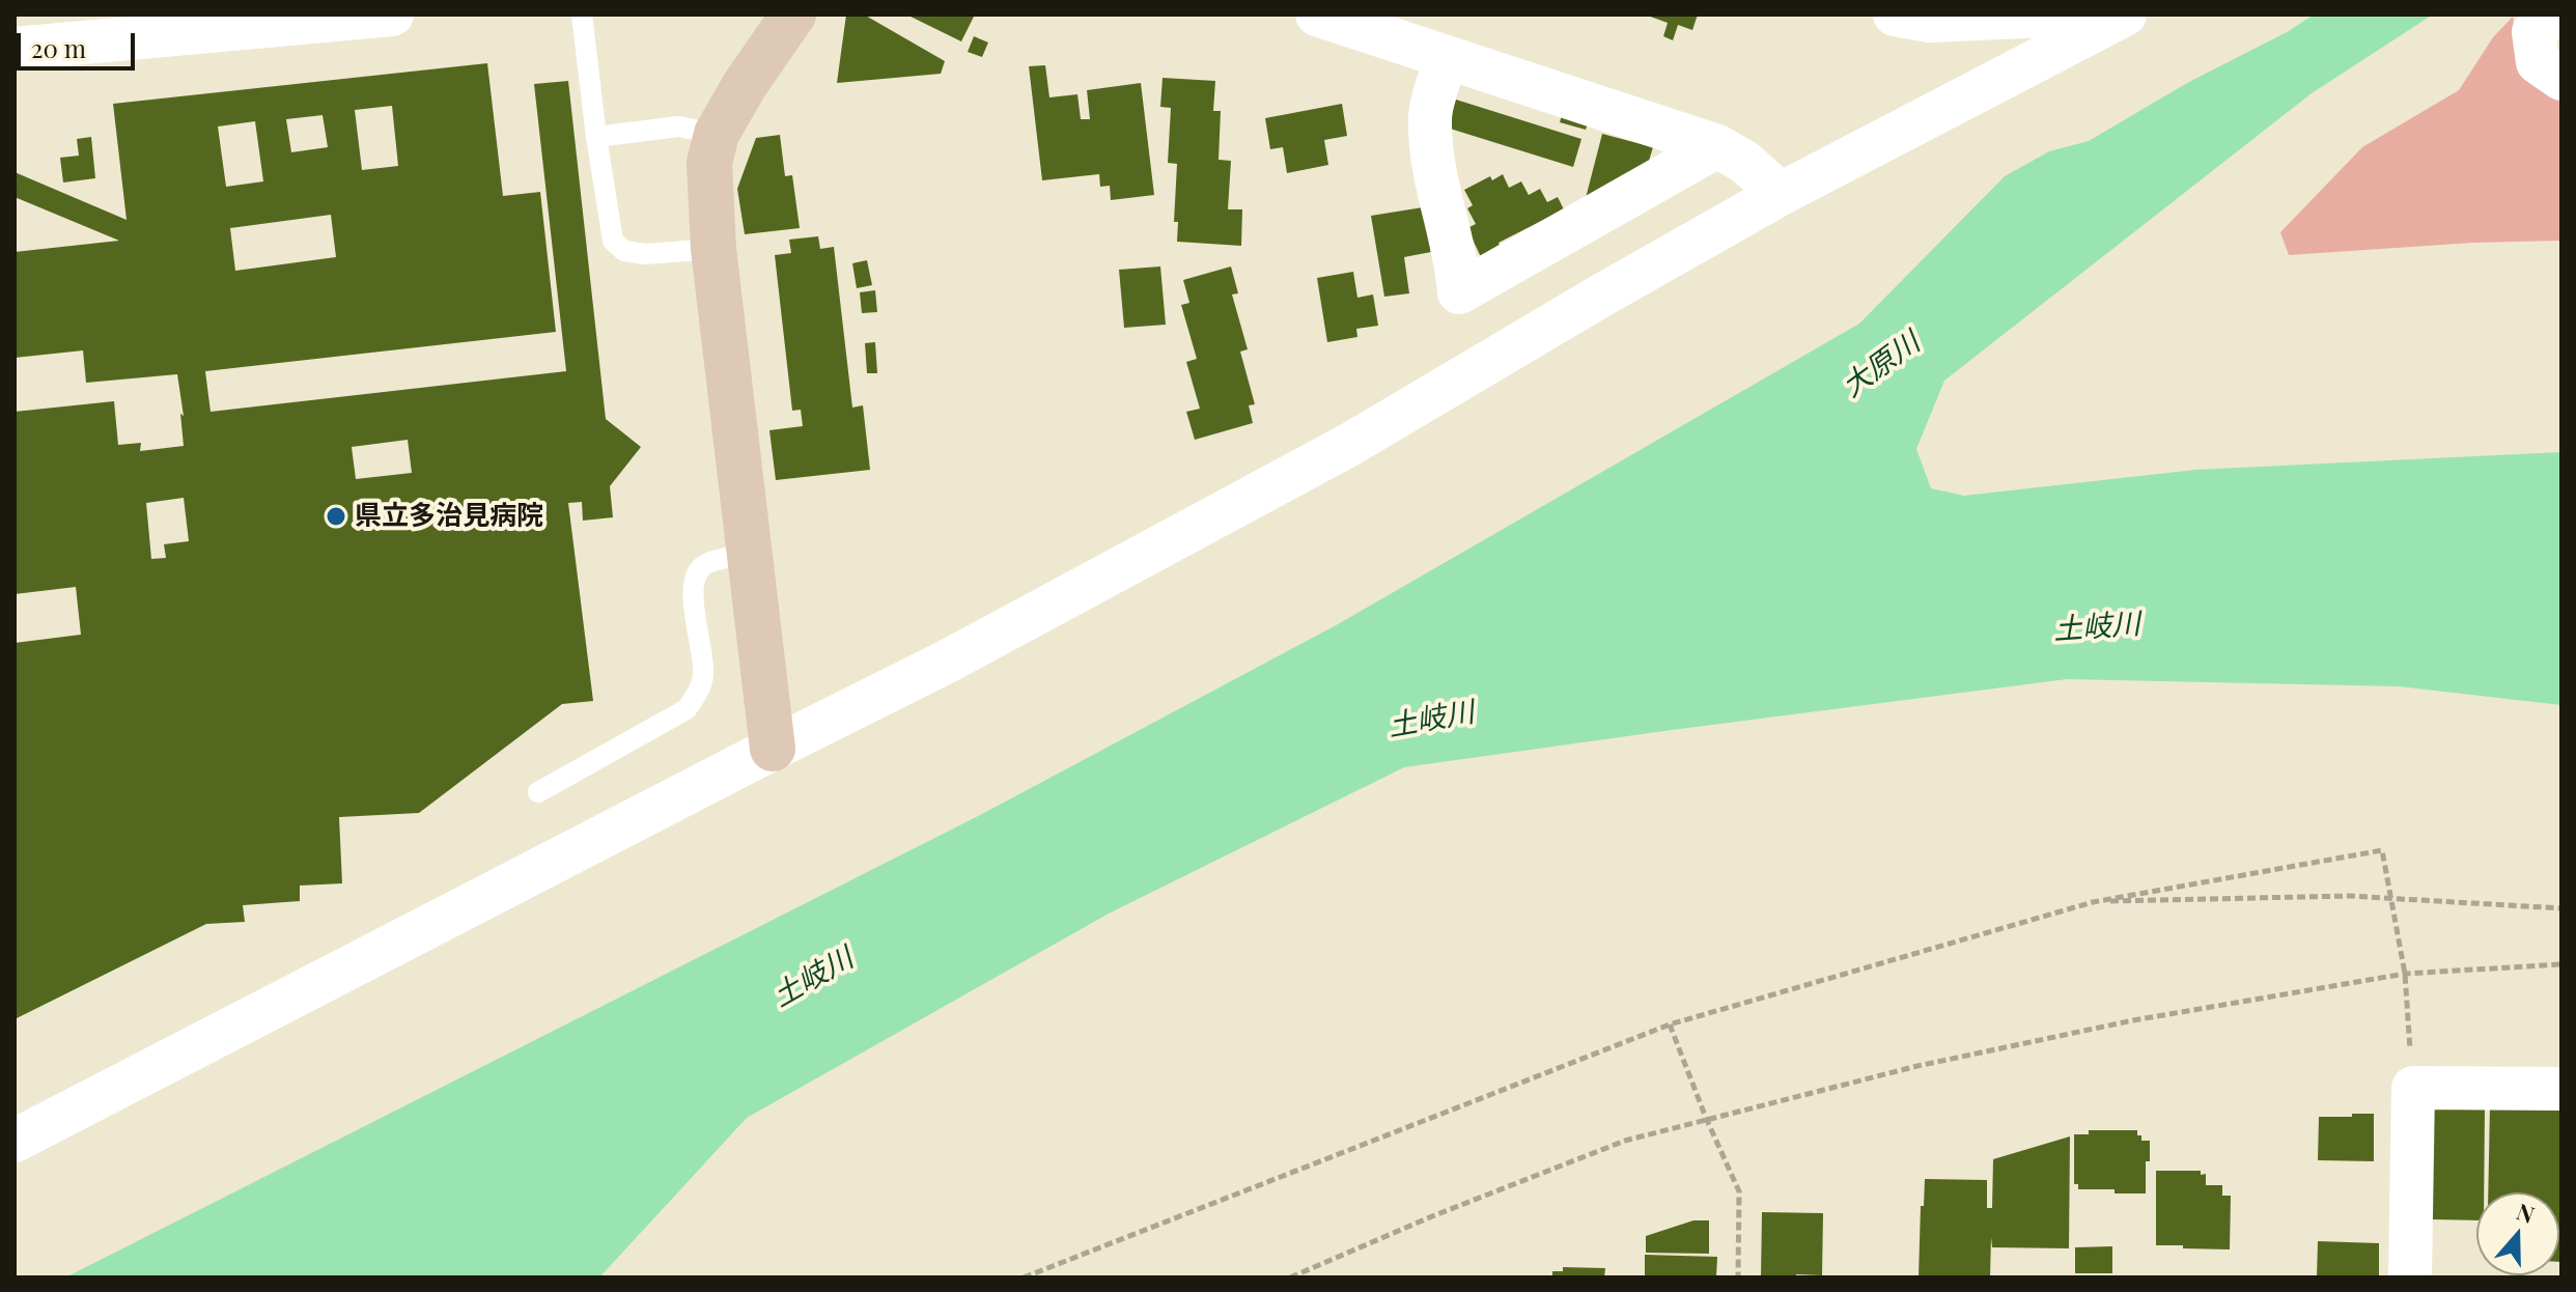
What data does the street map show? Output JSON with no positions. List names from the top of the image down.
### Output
{
  "water": ["大原川", "土岐川"],
  "places": ["県立多治見病院"],
  "scale_bar": "20 m",
  "north": "top"
}
